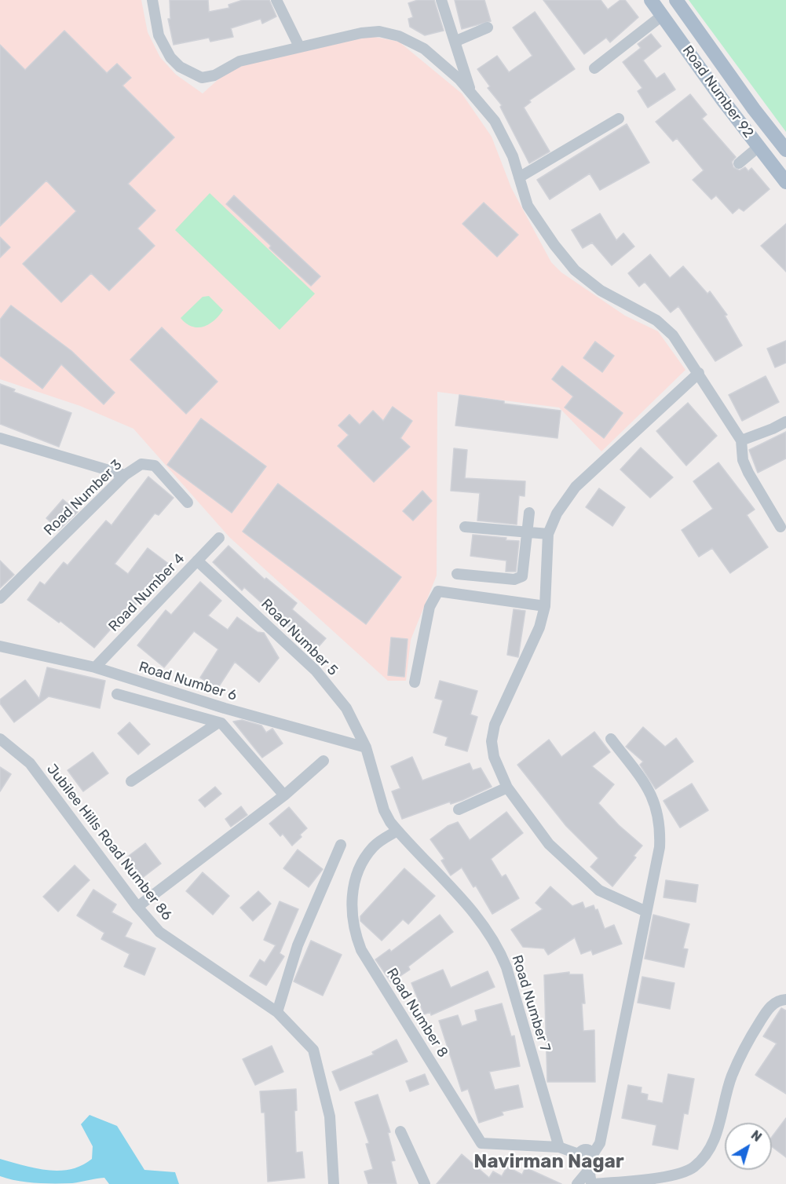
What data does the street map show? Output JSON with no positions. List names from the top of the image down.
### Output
{
  "streets": {
    "main road": ["Road Number 92"],
    "street": [
      "Road Number 3",
      "Road Number 4",
      "Road Number 5",
      "Road Number 6",
      "Jubilee Hills Road Number 86",
      "Road Number 7",
      "Road Number 8"
    ]
  },
  "crossings": [
    ["Road Number 4", "Road Number 5"],
    ["Road Number 4", "Road Number 6"],
    ["Road Number 5", "Road Number 6"],
    ["Road Number 5", "Road Number 7"],
    ["Road Number 6", "Road Number 7"],
    ["Road Number 7", "Road Number 8"]
  ],
  "districts": ["Navirman Nagar"],
  "north": "top right"
}
